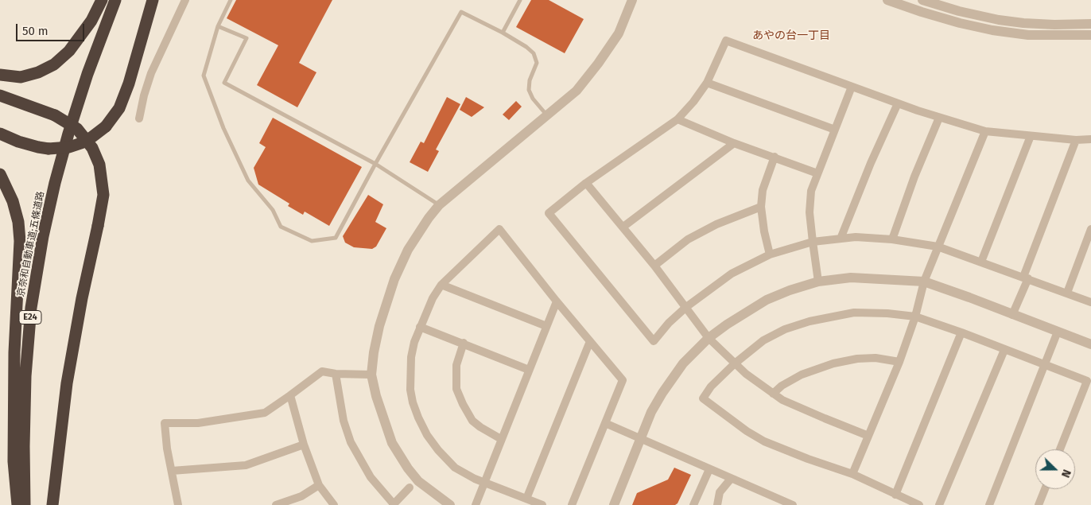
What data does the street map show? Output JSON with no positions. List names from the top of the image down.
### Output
{
  "streets": {
    "highway": ["京奈和自動車道;五條道路", "E24"]
  },
  "districts": ["あやの台一丁目"],
  "scale_bar": "50 m",
  "north": "right"
}
